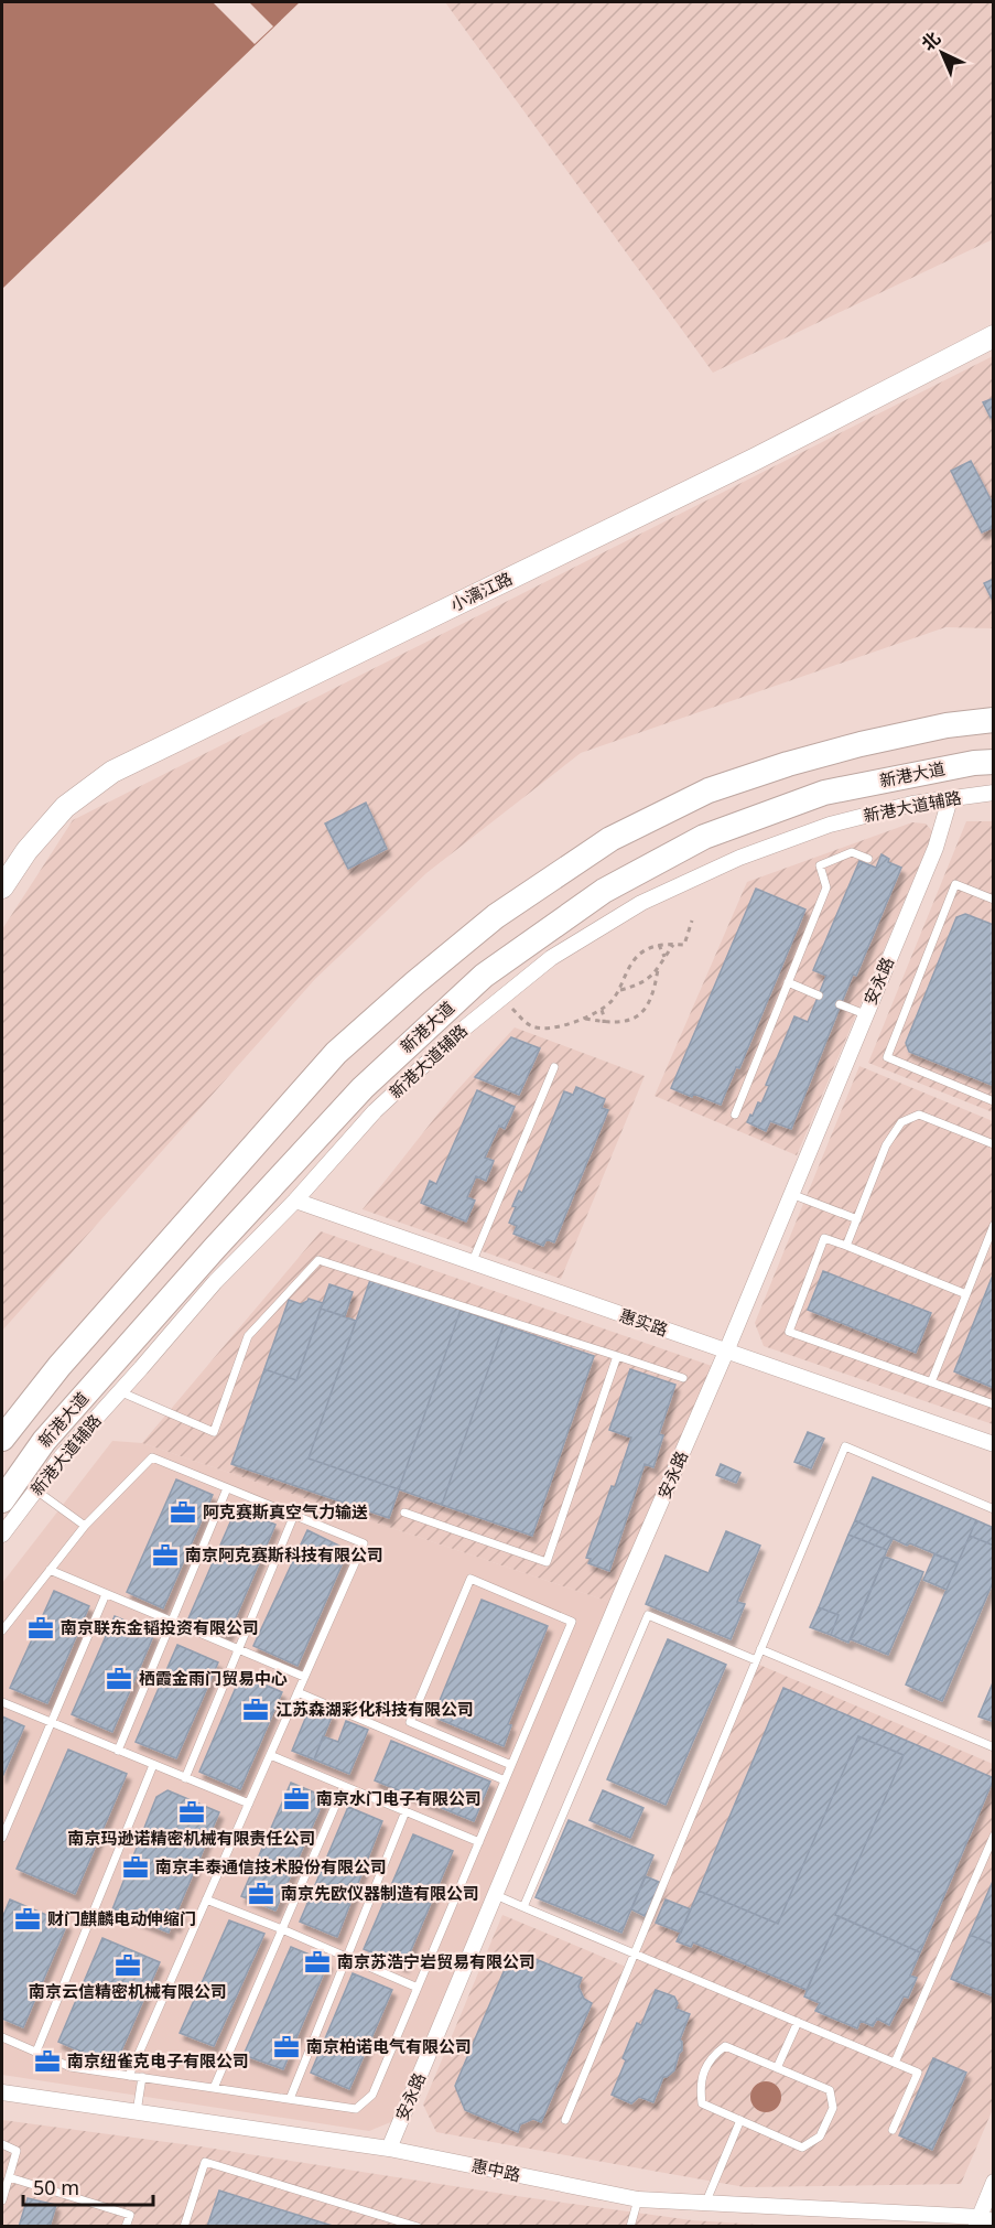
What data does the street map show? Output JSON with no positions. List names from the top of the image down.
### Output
{
  "streets": {
    "main road": ["新港大道"],
    "street": [
      "小漓江路",
      "新港大道辅路",
      "安永路",
      "惠实路",
      "惠中路"
    ]
  },
  "crossings": [
    ["新港大道辅路", "安永路"],
    ["新港大道辅路", "惠实路"],
    ["安永路", "惠实路"],
    ["安永路", "惠中路"]
  ],
  "places": {
    "office": [
      "阿克赛斯真空气力输送",
      "南京阿克赛斯科技有限公司",
      "南京联东金韬投资有限公司",
      "栖霞金雨门贸易中心",
      "江苏森湖彩化科技有限公司",
      "南京水门电子有限公司",
      "南京玛逊诺精密机械有限责任公司",
      "南京丰泰通信技术股份有限公司",
      "南京先欧仪器制造有限公司",
      "财门麒麟电动伸缩门",
      "南京苏浩宁岩贸易有限公司",
      "南京云信精密机械有限公司",
      "南京柏诺电气有限公司",
      "南京纽雀克电子有限公司"
    ]
  },
  "scale_bar": "50 m",
  "north": "top left"
}
